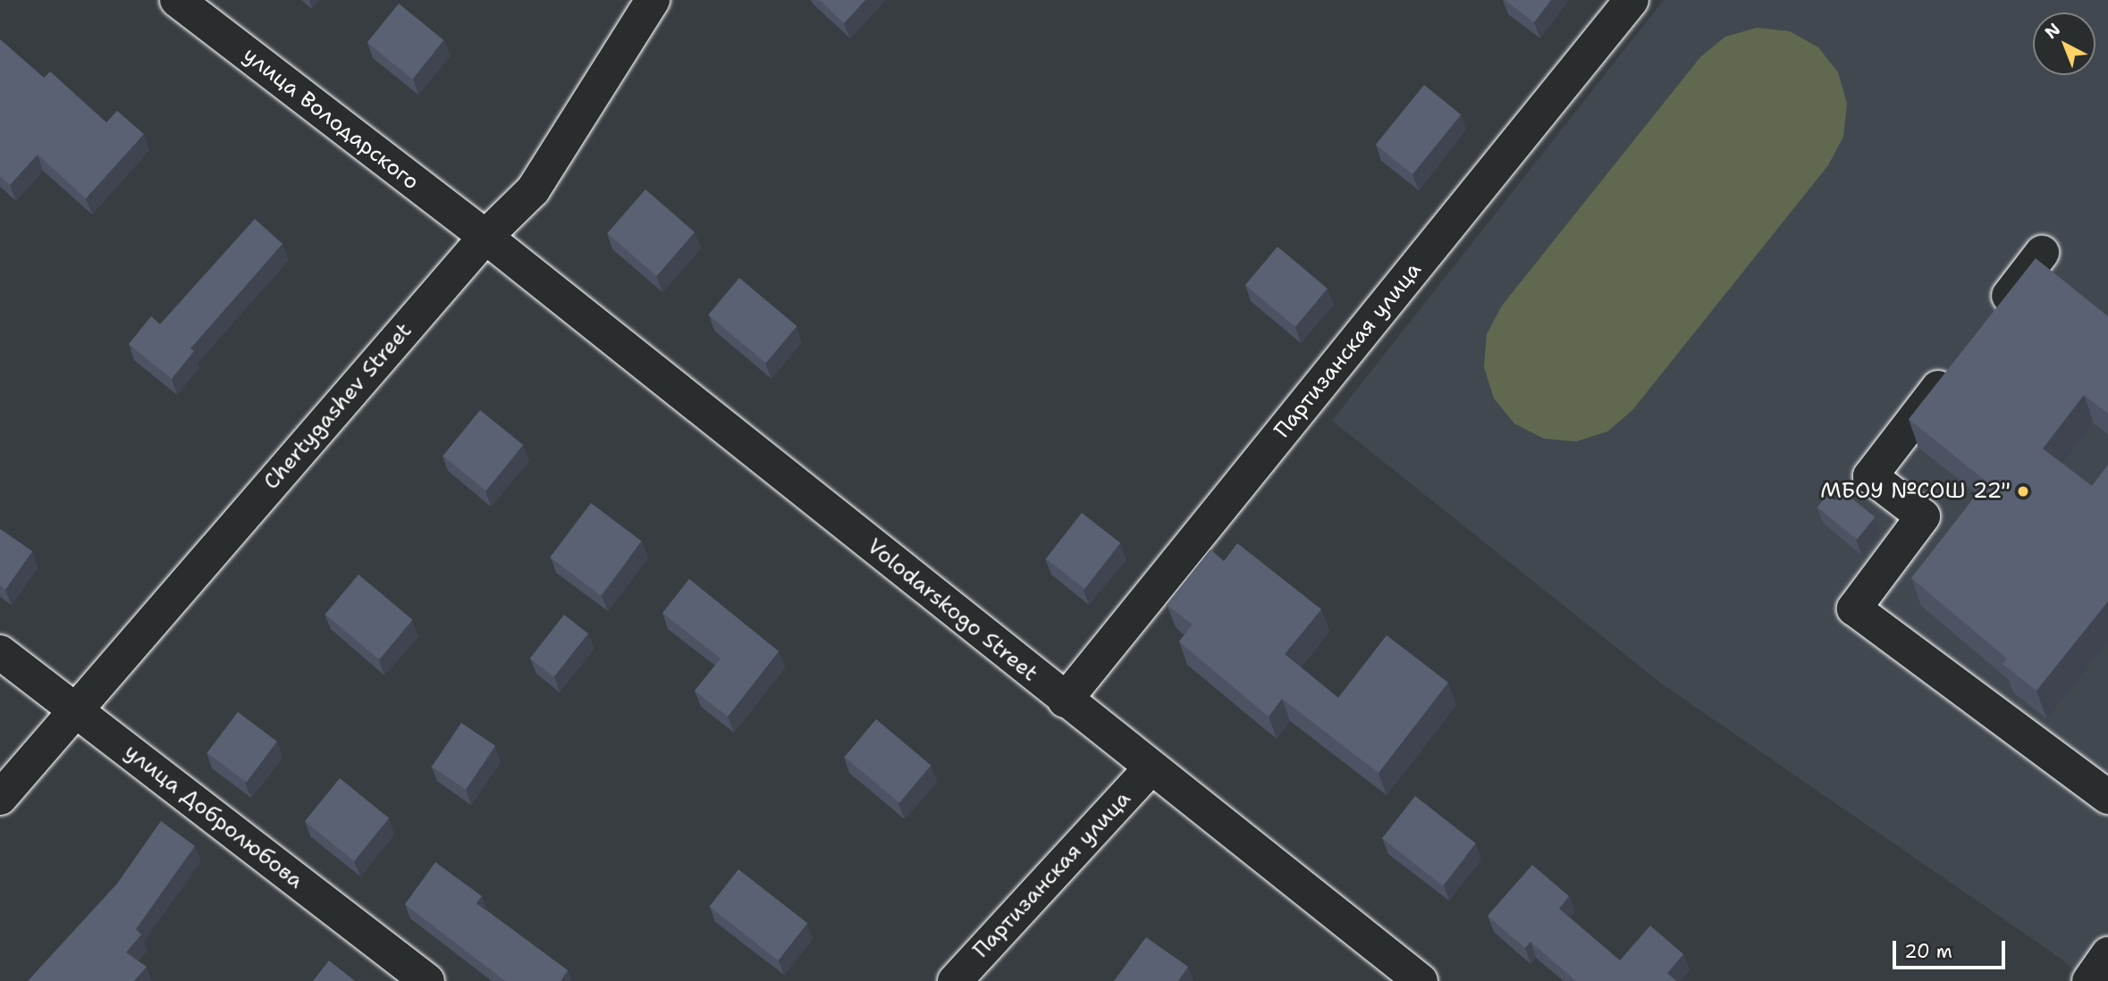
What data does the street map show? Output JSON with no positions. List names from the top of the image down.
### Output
{
  "streets": {
    "street": [
      "улица Володарского",
      "Партизанская улица",
      "Chertygashev Street",
      "Volodarskogo Street",
      "улица Добролюбова"
    ]
  },
  "crossings": [
    ["улица Володарского", "Chertygashev Street"],
    ["улица Володарского", "Volodarskogo Street"],
    ["Партизанская улица", "Volodarskogo Street"],
    ["Chertygashev Street", "Volodarskogo Street"],
    ["Chertygashev Street", "улица Добролюбова"]
  ],
  "places": ["МБОУ №СОШ 22\""],
  "scale_bar": "20 m",
  "north": "top left"
}
